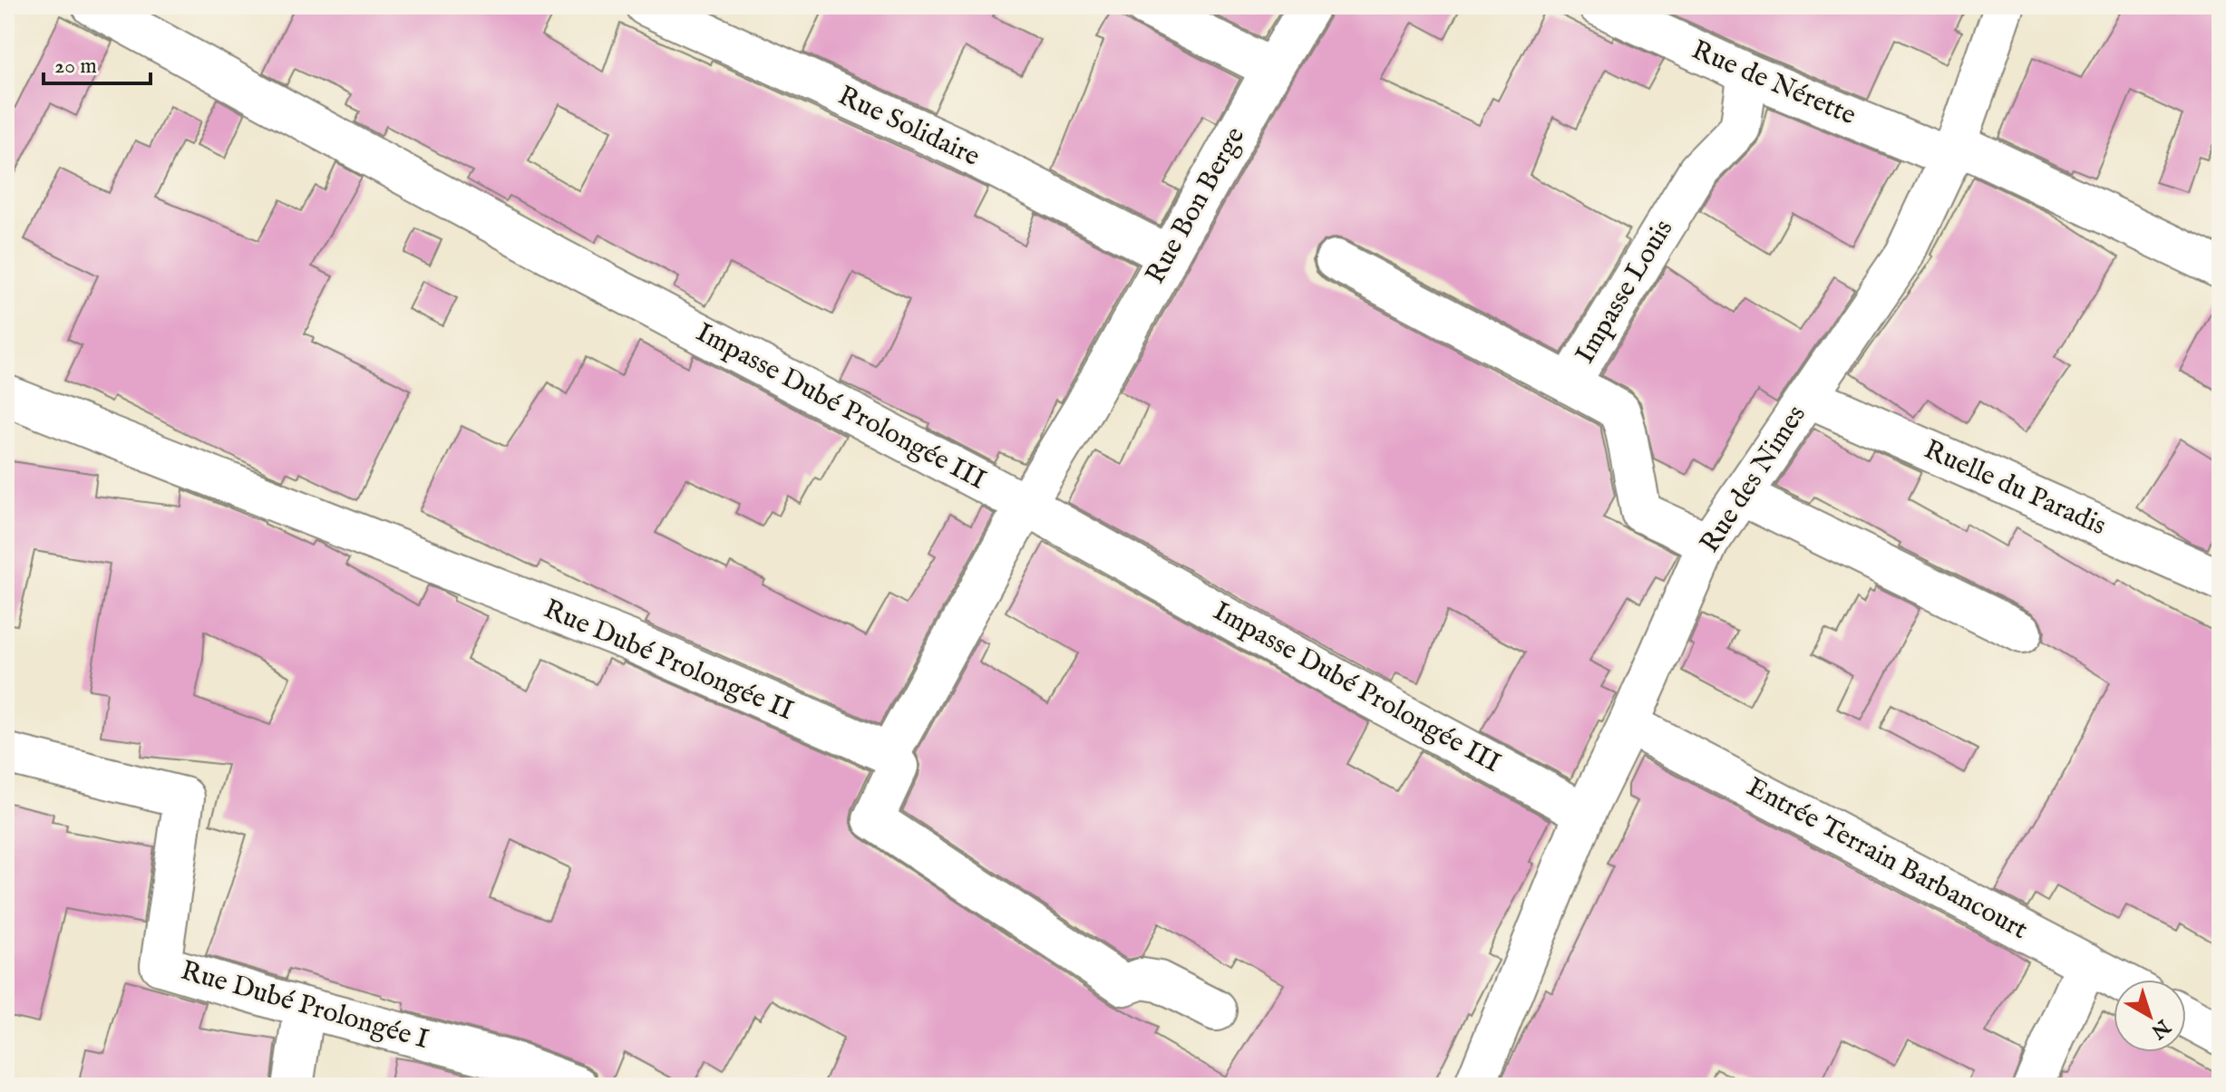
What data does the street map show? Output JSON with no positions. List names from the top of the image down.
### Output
{
  "streets": {
    "street": [
      "Rue de Nérette",
      "Rue Solidaire",
      "Rue Bon Berge",
      "Impasse Louis",
      "Impasse Dubé Prolongée III",
      "Rue des Nimes",
      "Ruelle du Paradis",
      "Rue Dubé Prolongée II",
      "Entrée Terrain Barbancourt",
      "Rue Dubé Prolongée I"
    ]
  },
  "crossings": [
    ["Rue de Nérette", "Impasse Louis"],
    ["Rue de Nérette", "Rue des Nimes"],
    ["Rue Solidaire", "Rue Bon Berge"],
    ["Rue Bon Berge", "Impasse Dubé Prolongée III"],
    ["Rue Bon Berge", "Rue Dubé Prolongée II"],
    ["Impasse Louis", "Rue des Nimes"],
    ["Impasse Dubé Prolongée III", "Rue des Nimes"],
    ["Rue des Nimes", "Ruelle du Paradis"],
    ["Rue des Nimes", "Entrée Terrain Barbancourt"]
  ],
  "scale_bar": "20 m",
  "north": "bottom right"
}
